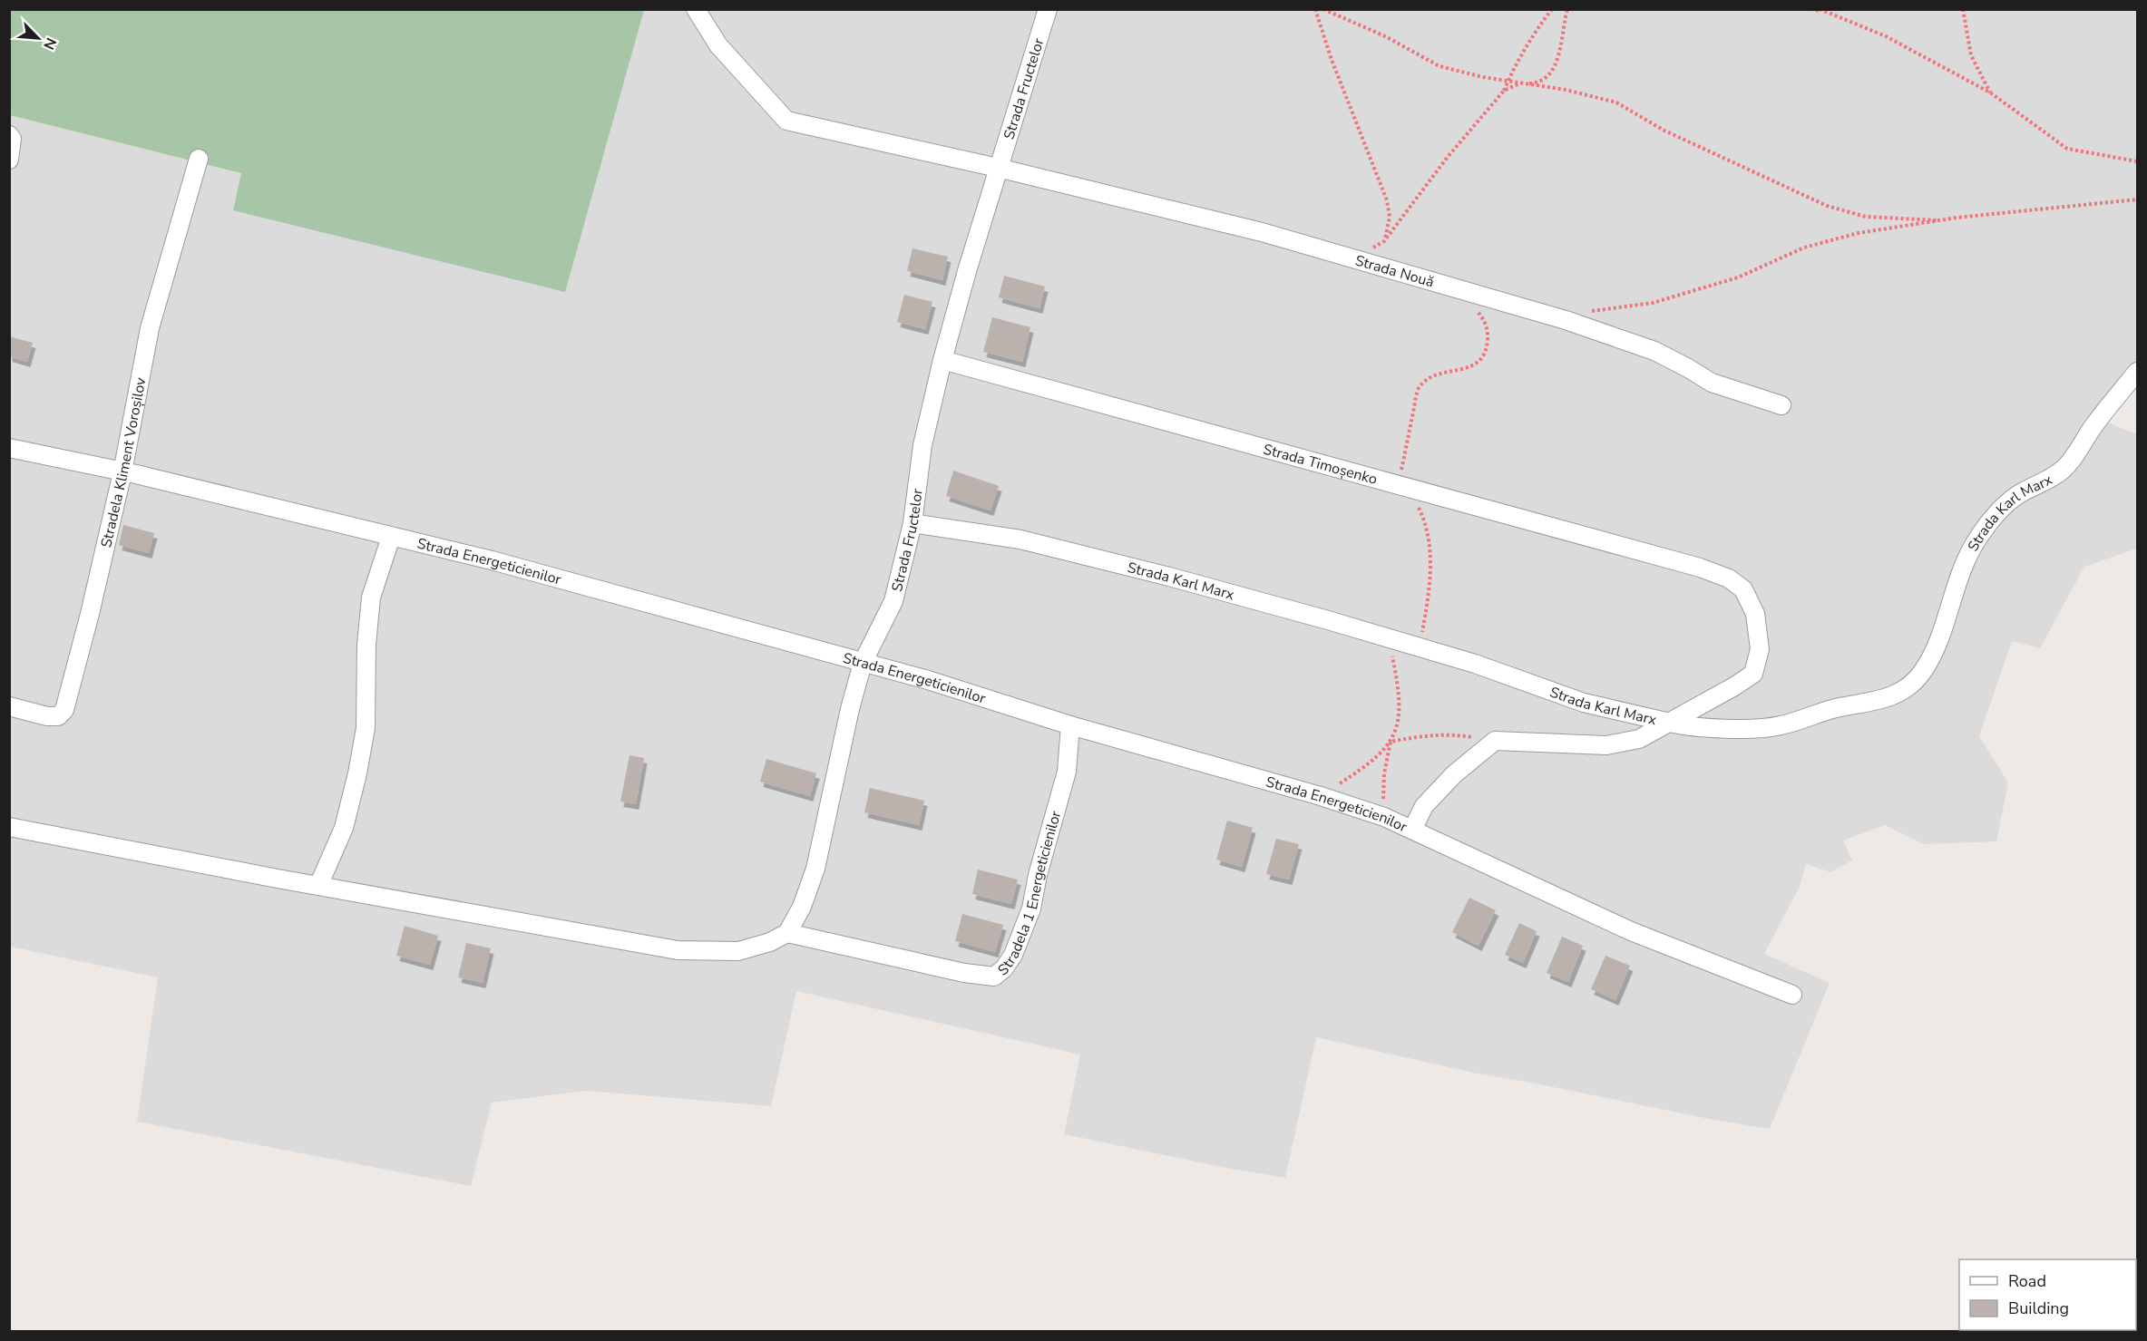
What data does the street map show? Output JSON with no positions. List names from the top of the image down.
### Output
{
  "streets": {
    "street": [
      "Strada Fructelor",
      "Strada Nouă",
      "Stradela Kliment Voroșilov",
      "Strada Timoșenko",
      "Strada Karl Marx",
      "Strada Energeticienilor",
      "Stradela 1 Energeticienilor"
    ]
  },
  "crossings": [
    ["Strada Fructelor", "Strada Nouă"],
    ["Strada Fructelor", "Strada Timoșenko"],
    ["Strada Fructelor", "Strada Karl Marx"],
    ["Strada Fructelor", "Strada Energeticienilor"],
    ["Strada Fructelor", "Stradela 1 Energeticienilor"],
    ["Stradela Kliment Voroșilov", "Strada Energeticienilor"],
    ["Strada Timoșenko", "Strada Karl Marx"],
    ["Strada Energeticienilor", "Stradela 1 Energeticienilor"]
  ],
  "legend": ["Road", "Building"],
  "north": "bottom right"
}
